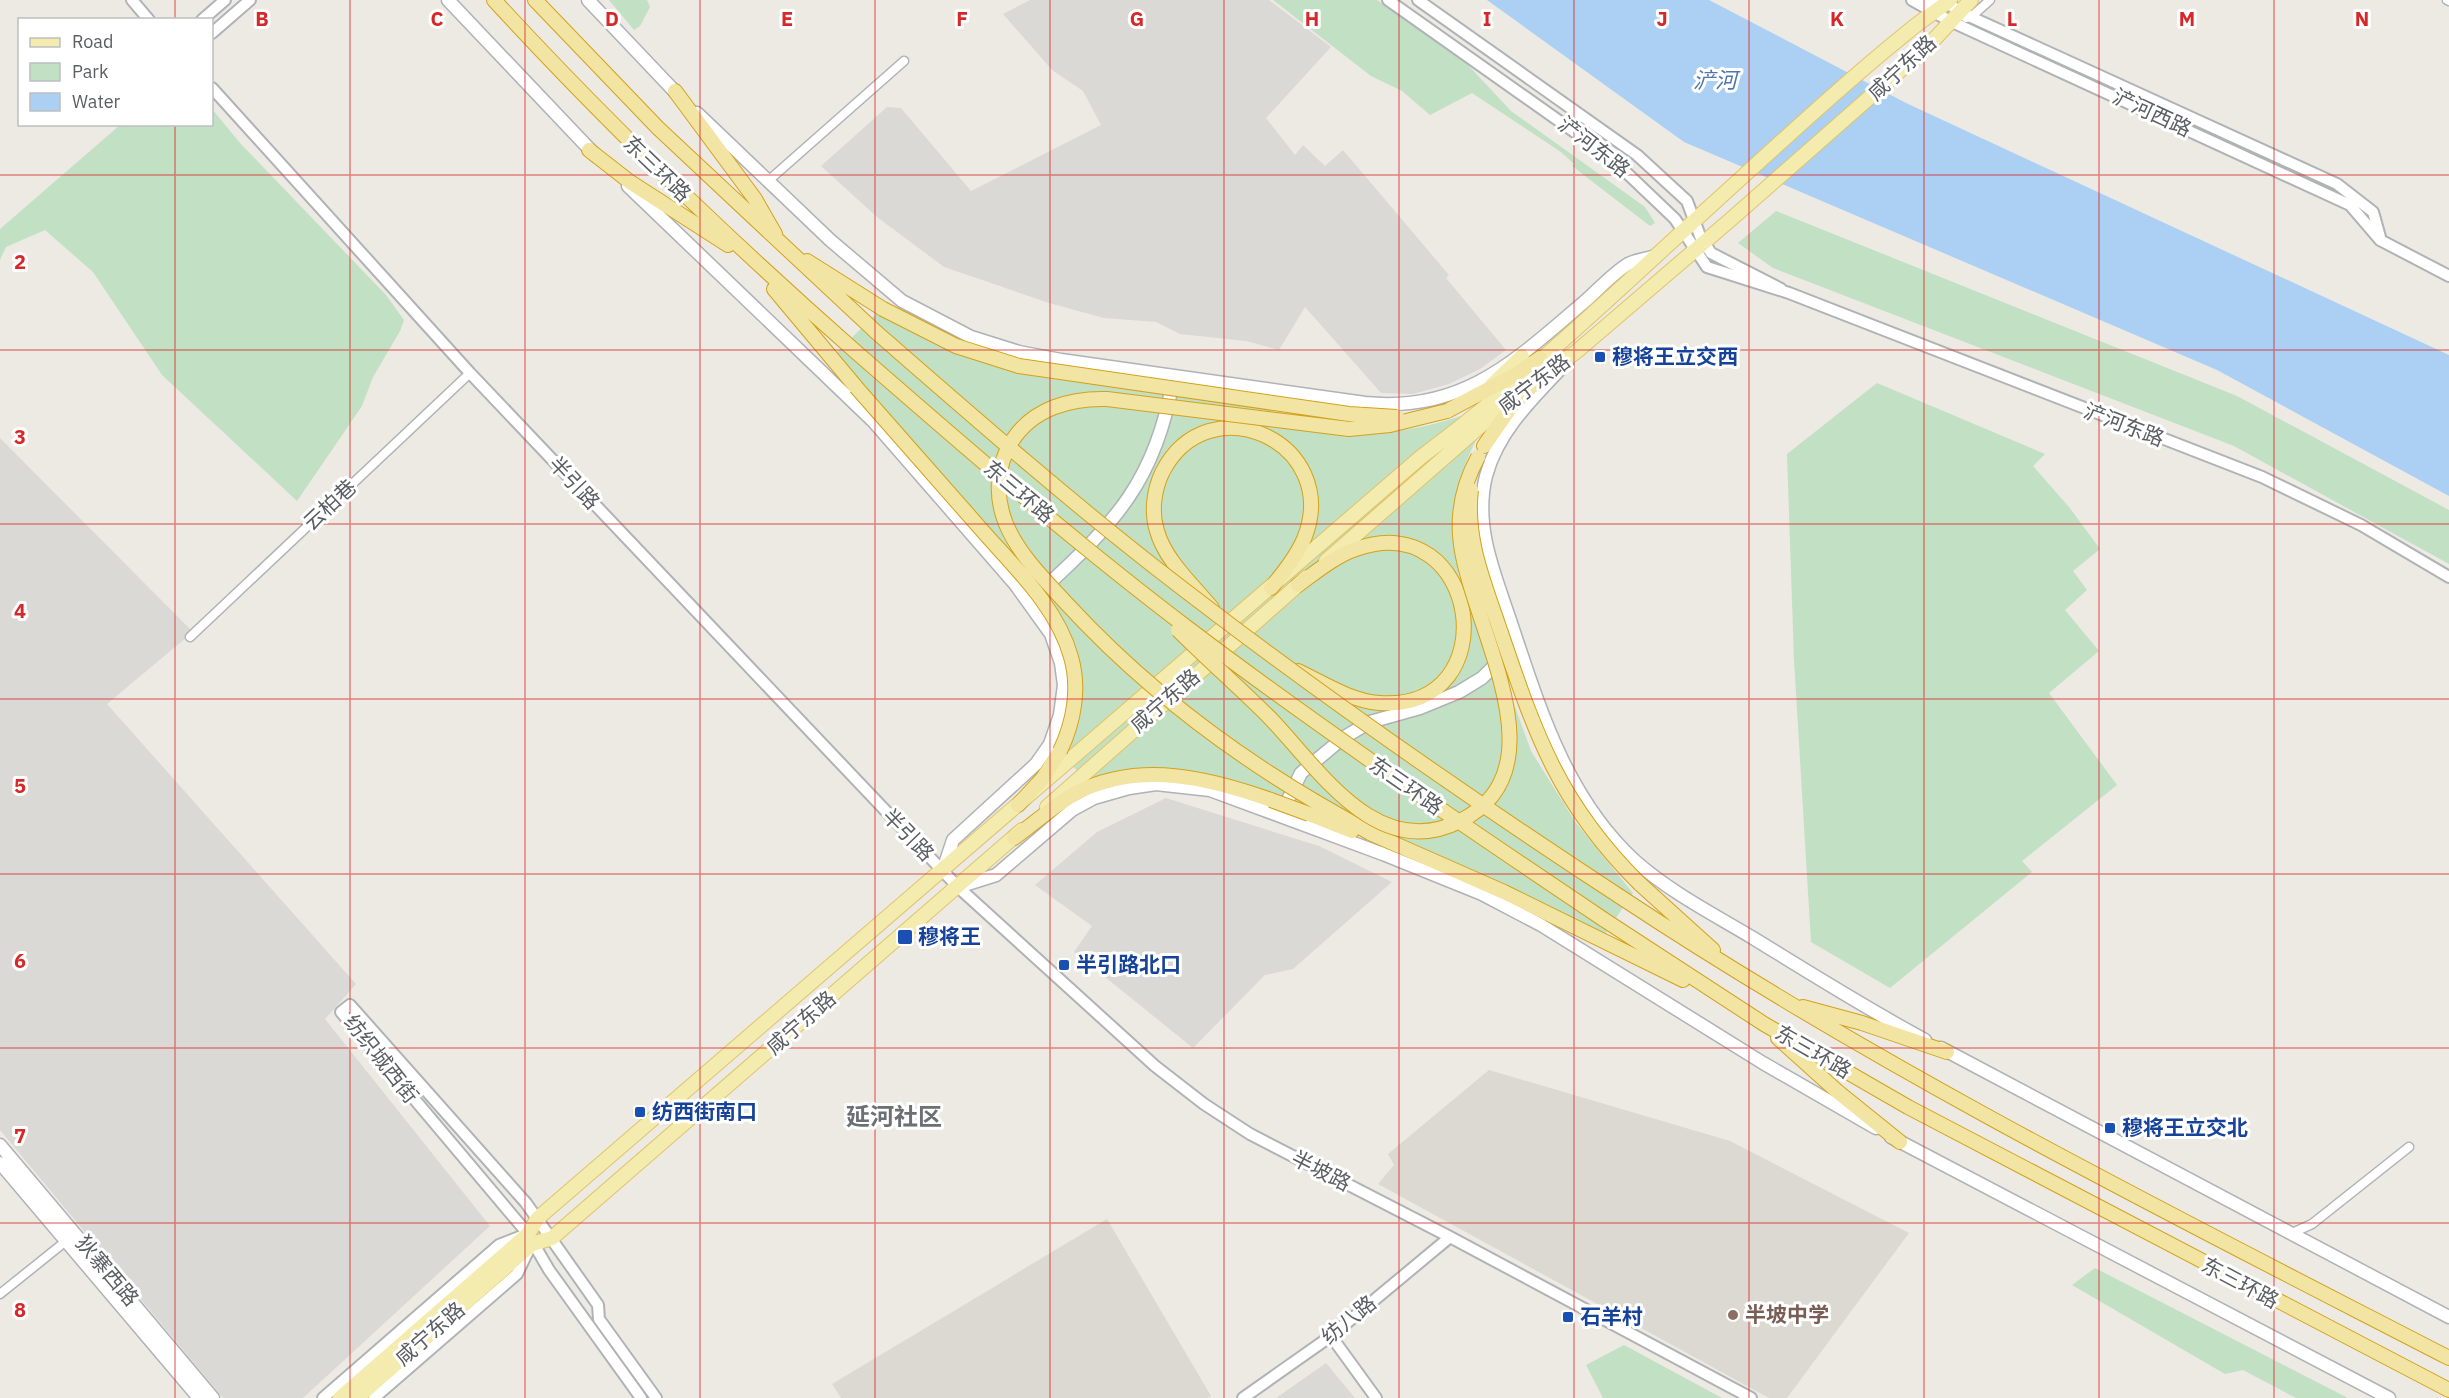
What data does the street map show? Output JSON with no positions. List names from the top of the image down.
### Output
{
  "streets": {
    "highway": ["东三环路"],
    "main road": ["咸宁东路", "狄寨西路"],
    "street": [
      "浐河西路",
      "浐河东路",
      "半引路",
      "云柏巷",
      "纺织城西街",
      "半坡路",
      "纺八路"
    ]
  },
  "crossings": [
    ["咸宁东路", "浐河西路"],
    ["咸宁东路", "浐河东路"],
    ["咸宁东路", "半引路"],
    ["咸宁东路", "纺织城西街"],
    ["咸宁东路", "半坡路"],
    ["半引路", "云柏巷"],
    ["半引路", "半坡路"],
    ["半坡路", "纺八路"]
  ],
  "districts": ["延河社区"],
  "water": ["浐河"],
  "places": {
    "transit": [
      "穆将王立交西",
      "穆将王",
      "半引路北口",
      "纺西街南口",
      "穆将王立交北",
      "石羊村"
    ],
    "other": ["半坡中学"]
  },
  "legend": ["Road", "Park", "Water"],
  "grid": {
    "columns": [
      "B",
      "C",
      "D",
      "E",
      "F",
      "G",
      "H",
      "I",
      "J",
      "K",
      "L",
      "M",
      "N"
    ],
    "rows": [
      "2",
      "3",
      "4",
      "5",
      "6",
      "7",
      "8"
    ]
  }
}
